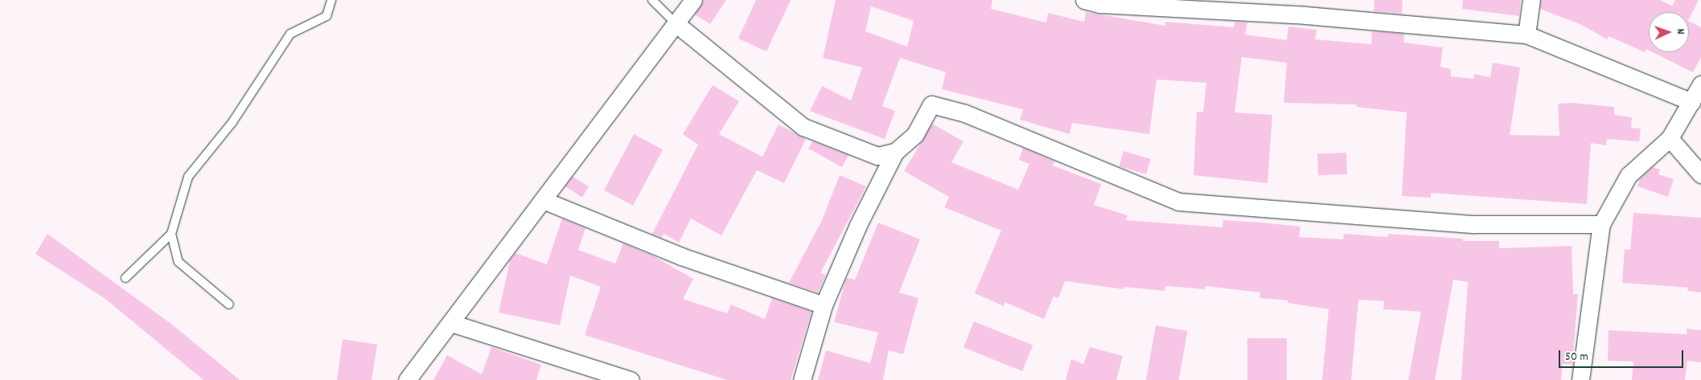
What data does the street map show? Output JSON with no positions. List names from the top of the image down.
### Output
{
  "scale_bar": "50 m",
  "north": "right"
}
